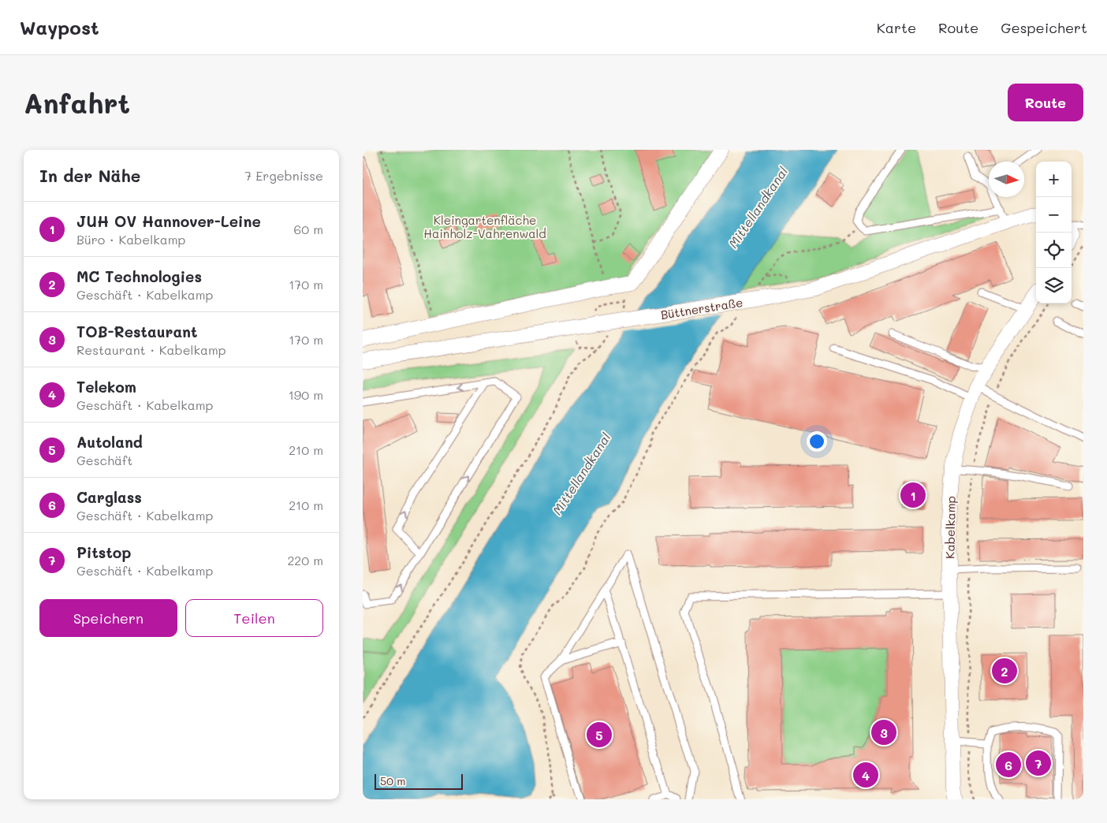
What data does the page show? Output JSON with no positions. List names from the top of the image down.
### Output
{
  "streets": {
    "street": ["Büttnerstraße", "Kabelkamp"]
  },
  "water": ["Mittellandkanal"],
  "parks": ["Kleingartenfläche Hainholz-Vahrenwald"],
  "scale_bar": "50 m",
  "north": "right",
  "page": {
    "header": "Waypost",
    "nav": ["Karte", "Route", "Gespeichert"],
    "buttons": [
      "Route",
      ["Speichern", "Teilen"]
    ],
    "title": "Anfahrt",
    "heading": ["In der Nähe", "7 Ergebnisse"],
    "map_buttons": ["+", "−"],
    "list": [
      {
        "mark": "1",
        "name": "JUH OV Hannover-Leine",
        "note": "Büro · Kabelkamp",
        "value": "60 m"
      },
      {
        "mark": "2",
        "name": "MC Technologies",
        "note": "Geschäft · Kabelkamp",
        "value": "170 m"
      },
      {
        "mark": "3",
        "name": "TOB-Restaurant",
        "note": "Restaurant · Kabelkamp",
        "value": "170 m"
      },
      {
        "mark": "4",
        "name": "Telekom",
        "note": "Geschäft · Kabelkamp",
        "value": "190 m"
      },
      {
        "mark": "5",
        "name": "Autoland",
        "note": "Geschäft",
        "value": "210 m"
      },
      {
        "mark": "6",
        "name": "Carglass",
        "note": "Geschäft · Kabelkamp",
        "value": "210 m"
      },
      {
        "mark": "7",
        "name": "Pitstop",
        "note": "Geschäft · Kabelkamp",
        "value": "220 m"
      }
    ],
    "pins": [
      "1",
      "2",
      "3",
      "5",
      "7",
      "6",
      "4"
    ],
    "scale": "50 m"
  }
}
